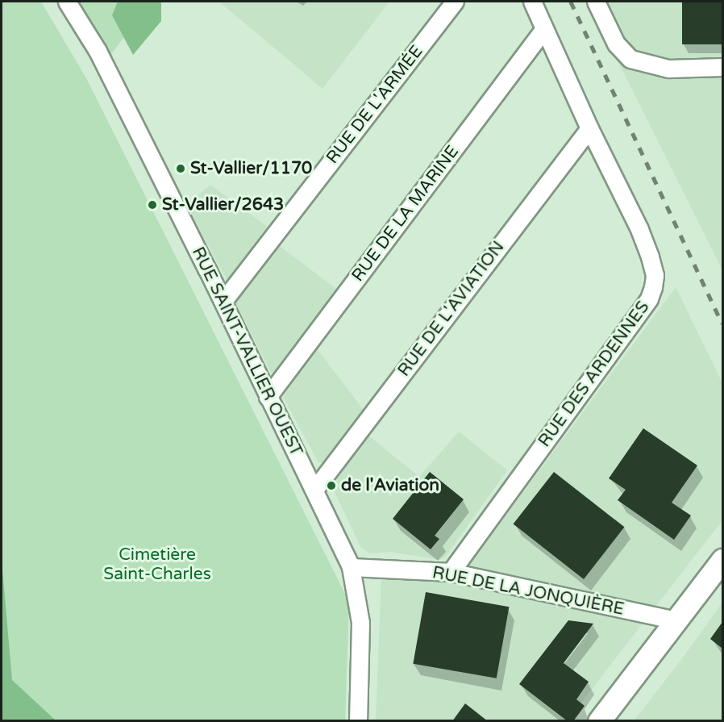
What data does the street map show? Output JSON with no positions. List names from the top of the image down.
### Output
{
  "streets": {
    "street": [
      "RUE DE L'ARMÉE",
      "RUE DE LA MARINE",
      "RUE DE L'AVIATION",
      "RUE SAINT-VALLIER OUEST",
      "RUE DES ARDENNES",
      "RUE DE LA JONQUIÈRE"
    ]
  },
  "crossings": [
    ["RUE DE L'ARMÉE", "RUE SAINT-VALLIER OUEST"],
    ["RUE DE LA MARINE", "RUE SAINT-VALLIER OUEST"],
    ["RUE DE LA MARINE", "RUE DES ARDENNES"],
    ["RUE DE L'AVIATION", "RUE SAINT-VALLIER OUEST"],
    ["RUE DE L'AVIATION", "RUE DES ARDENNES"],
    ["RUE SAINT-VALLIER OUEST", "RUE DE LA JONQUIÈRE"],
    ["RUE DES ARDENNES", "RUE DE LA JONQUIÈRE"]
  ],
  "parks": ["Cimetière Saint-Charles"],
  "places": ["St-Vallier/1170", "St-Vallier/2643", "de l'Aviation"]
}
